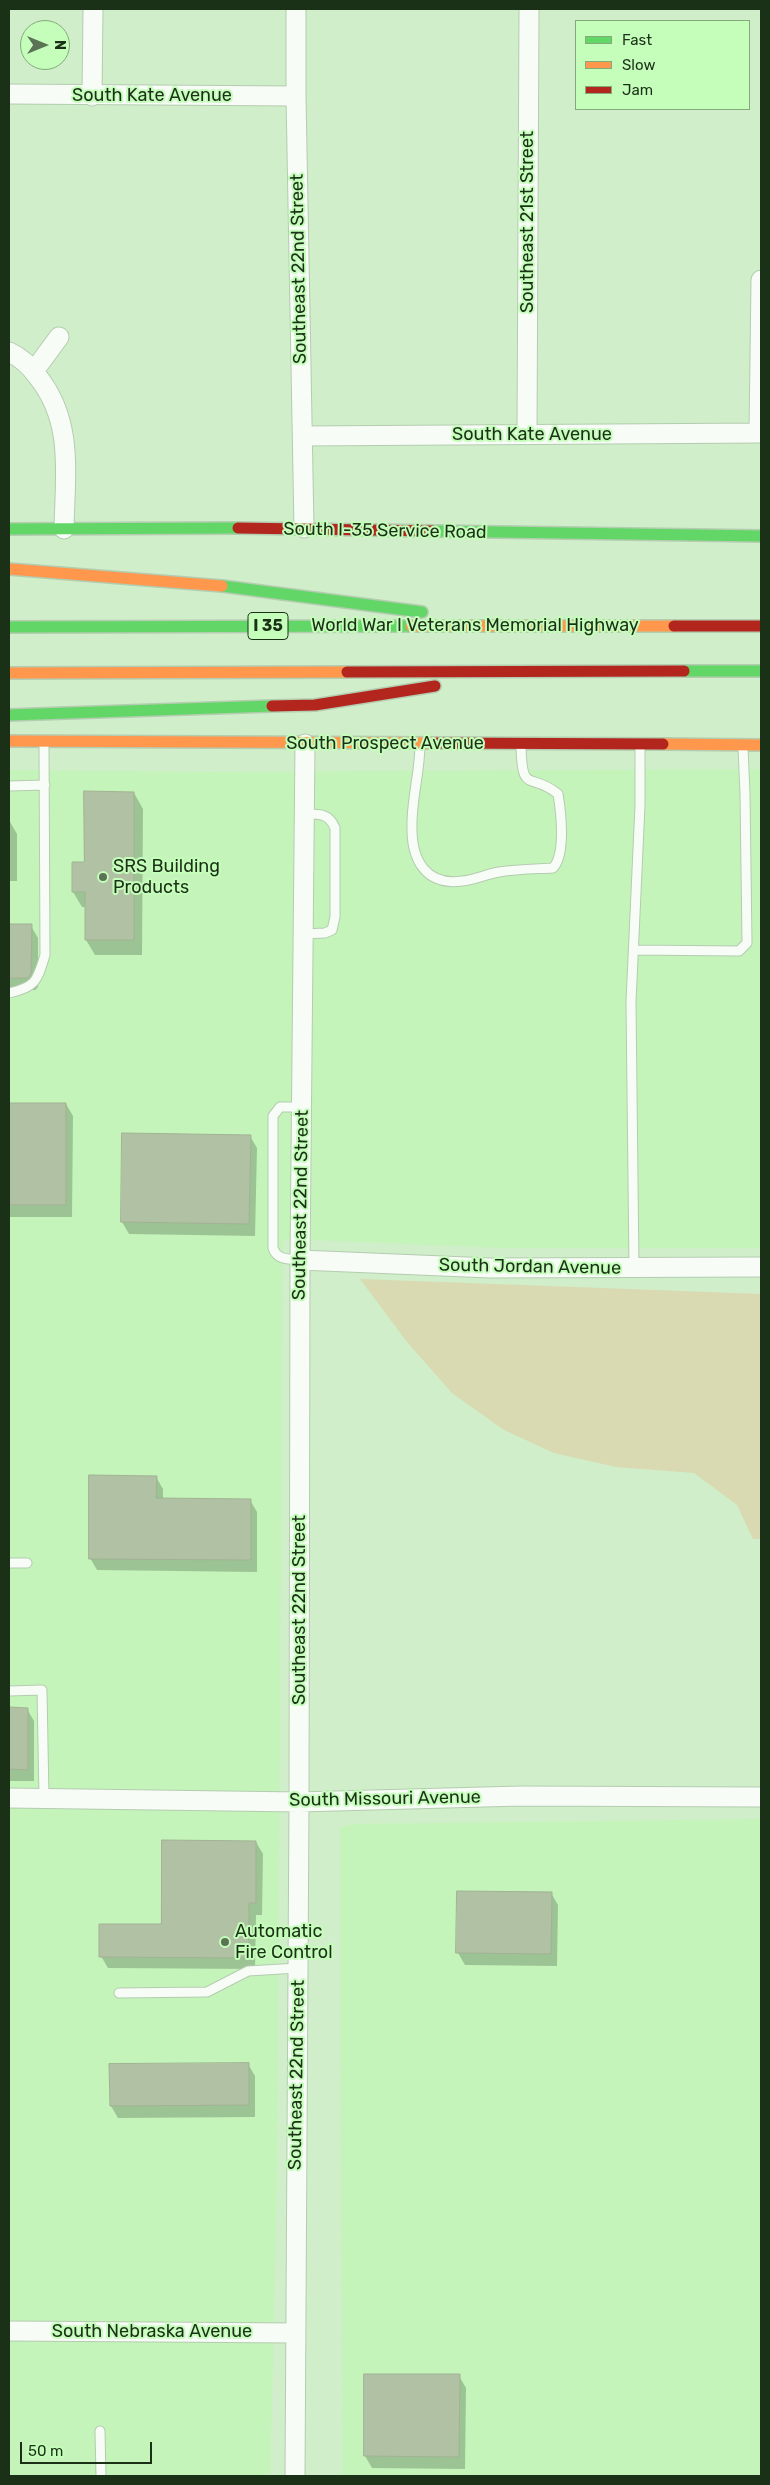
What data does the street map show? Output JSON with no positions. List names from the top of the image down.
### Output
{
  "streets": {
    "main road": [
      "South I-35 Service Road",
      "I 35",
      "World War I Veterans Memorial Highway",
      "South Prospect Avenue"
    ],
    "street": [
      "South Kate Avenue",
      "Southeast 21st Street",
      "Southeast 22nd Street",
      "South Jordan Avenue",
      "South Missouri Avenue",
      "South Nebraska Avenue"
    ]
  },
  "crossings": [
    ["South Kate Avenue", "Southeast 21st Street"],
    ["South Kate Avenue", "Southeast 22nd Street"],
    ["Southeast 22nd Street", "South I-35 Service Road"],
    ["Southeast 22nd Street", "South Prospect Avenue"],
    ["Southeast 22nd Street", "South Jordan Avenue"],
    ["Southeast 22nd Street", "South Missouri Avenue"],
    ["Southeast 22nd Street", "South Nebraska Avenue"]
  ],
  "places": ["SRS Building Products", "Automatic Fire Control"],
  "legend": ["Fast", "Slow", "Jam"],
  "scale_bar": "50 m",
  "north": "right"
}
